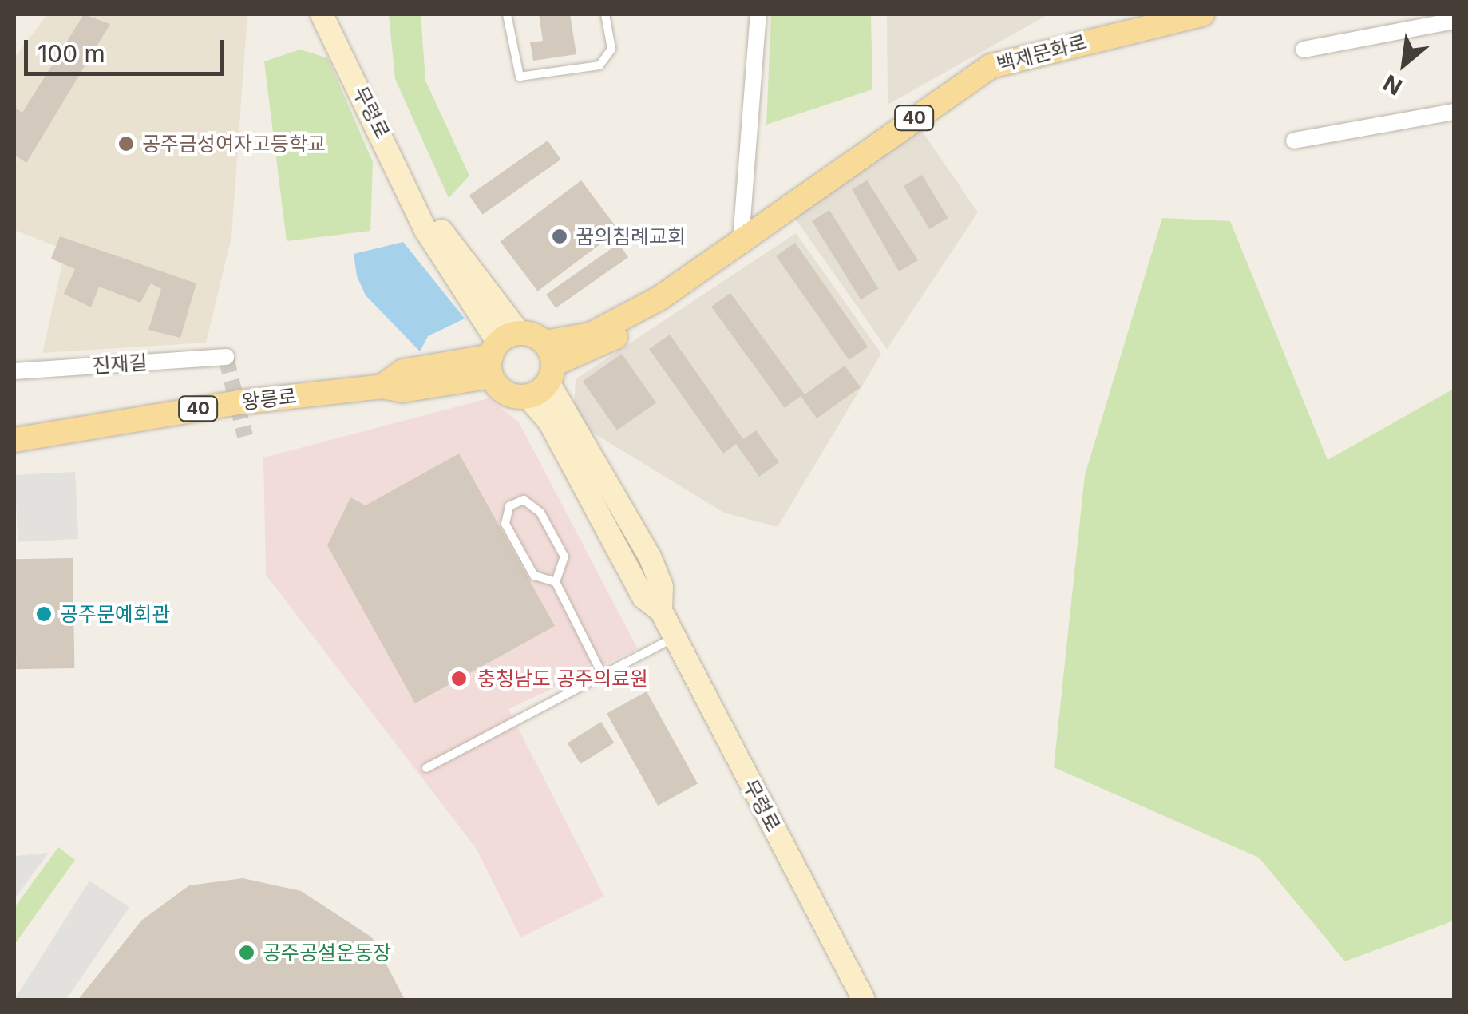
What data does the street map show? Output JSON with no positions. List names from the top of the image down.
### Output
{
  "streets": {
    "main road": [
      "백제문화로",
      "무령로",
      "40",
      "왕릉로"
    ],
    "street": ["진재길"]
  },
  "crossings": [
    ["백제문화로", "무령로"],
    ["무령로", "왕릉로"]
  ],
  "places": [
    "공주금성여자고등학교",
    "꿈의침례교회",
    "공주문예회관",
    "충청남도 공주의료원",
    "공주공설운동장"
  ],
  "scale_bar": "100 m",
  "north": "bottom left"
}
